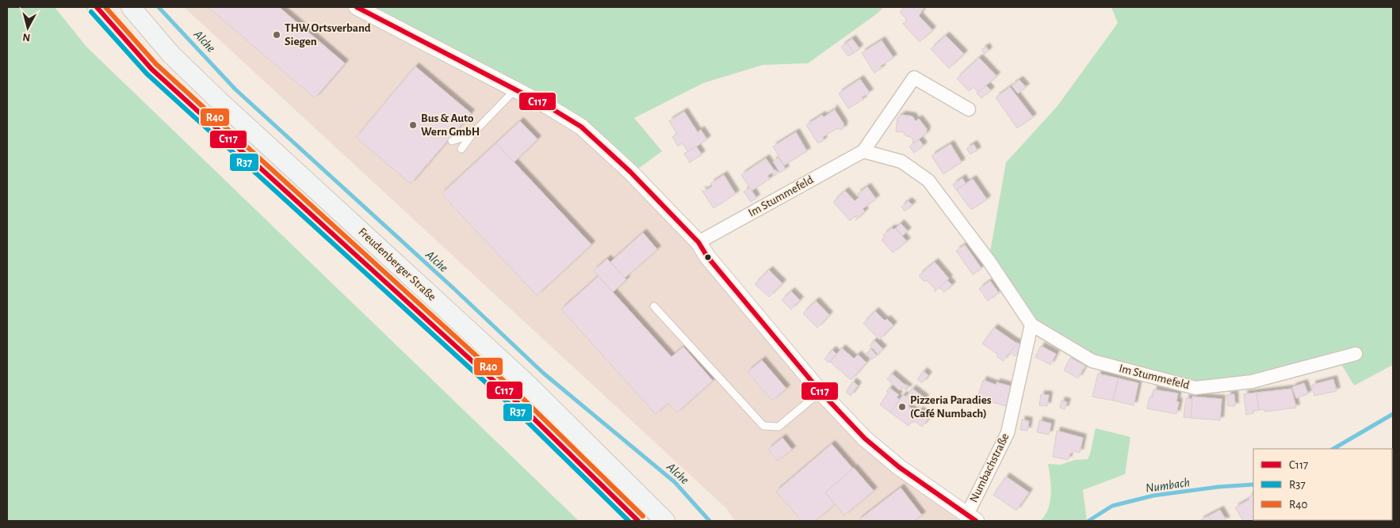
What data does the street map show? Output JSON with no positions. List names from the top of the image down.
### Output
{
  "streets": {
    "main road": ["Freudenberger Straße"],
    "street": ["Im Stummefeld", "Numbachstraße"]
  },
  "crossings": [
    ["Im Stummefeld", "Numbachstraße"]
  ],
  "water": ["Alche", "Numbach"],
  "places": ["THW Ortsverband Siegen", "Bus & Auto Wern GmbH", "Pizzeria Paradies (Café Numbach)"],
  "lines": ["transit line C117", "transit line R40", "transit line R37"],
  "legend": ["C117", "R37", "R40"],
  "north": "bottom"
}
